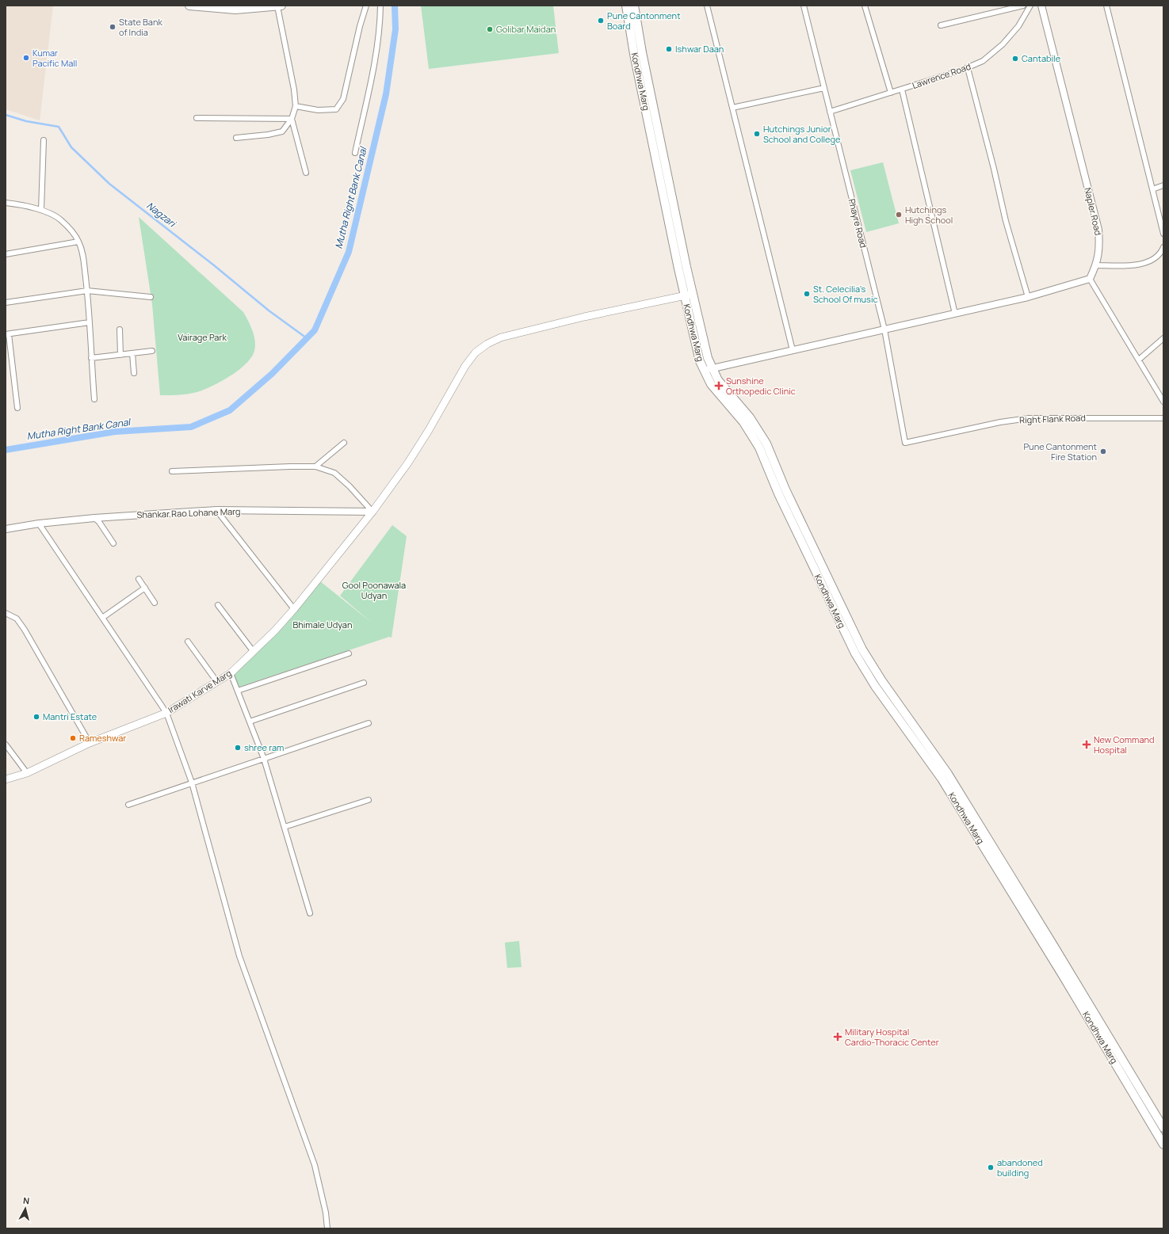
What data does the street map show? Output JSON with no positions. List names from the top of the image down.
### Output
{
  "streets": {
    "main road": ["Kondhwa Marg", "Irawati Karve Marg"],
    "street": [
      "Lawrence Road",
      "Napler Road",
      "Phayre Road",
      "Right Flank Road",
      "Shankar Rao Lohane Marg"
    ]
  },
  "crossings": [
    ["Lawrence Road", "Phayre Road"],
    ["Kondhwa Marg", "Irawati Karve Marg"],
    ["Phayre Road", "Right Flank Road"],
    ["Shankar Rao Lohane Marg", "Irawati Karve Marg"]
  ],
  "water": ["Mutha Right Bank Canal", "Nagzari"],
  "parks": ["Vairage Park", "Gool Poonawala Udyan", "Bhimale Udyan"],
  "places": {
    "other": [
      "Pune Cantonment Board",
      "State Bank of India",
      "Golibar Maidan",
      "Ishwar Daan",
      "Kumar Pacific Mall",
      "Cantabile",
      "Hutchings Junior School and College",
      "Hutchings High School",
      "St. Celecilia's School Of music",
      "Pune Cantonment Fire Station",
      "Mantri Estate",
      "Rameshwar",
      "shree ram",
      "abandoned building"
    ],
    "health": ["Sunshine Orthopedic Clinic", "New Command Hospital", "Military Hospital Cardio-Thoracic Center"]
  },
  "north": "top"
}
